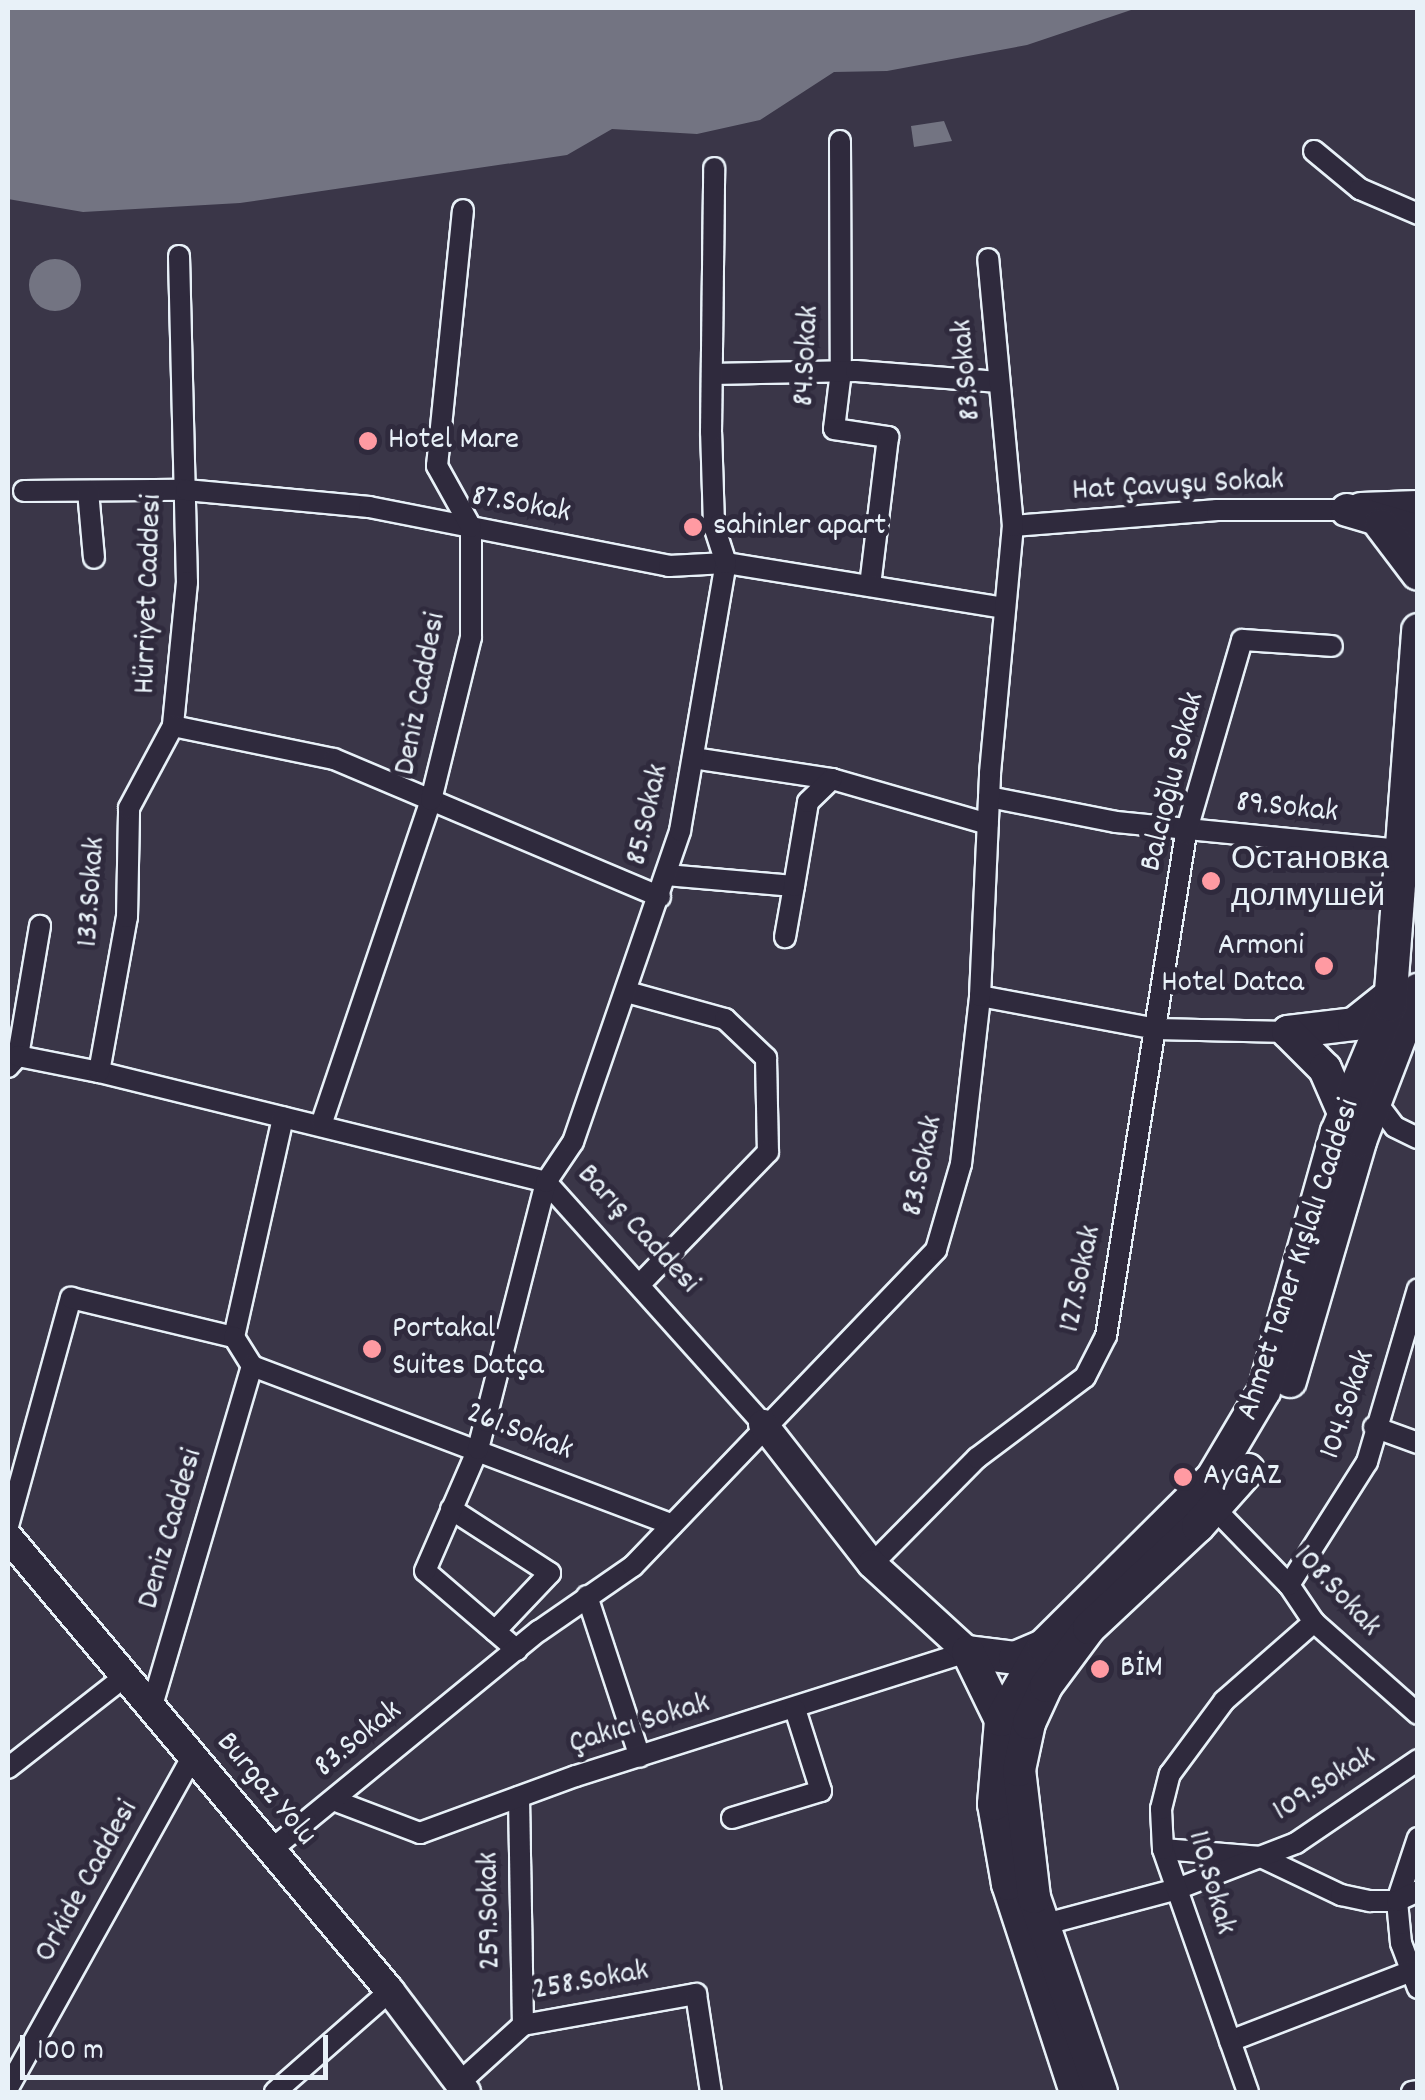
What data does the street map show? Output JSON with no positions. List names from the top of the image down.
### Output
{
  "streets": {
    "main road": ["Ahmet Taner Kışlalı Caddesi"],
    "street": [
      "84.Sokak",
      "83.Sokak",
      "Hat Çavuşu Sokak",
      "87.Sokak",
      "Hürriyet Caddesi",
      "Deniz Caddesi",
      "Balcıoğlu Sokak",
      "89.Sokak",
      "85.Sokak",
      "133.Sokak",
      "Barış Caddesi",
      "127.Sokak",
      "104.Sokak",
      "261.Sokak",
      "108.Sokak",
      "Çakıcı Sokak",
      "109.Sokak",
      "Burgaz Yolu",
      "Orkide Caddesi",
      "110.Sokak",
      "259.Sokak",
      "258.Sokak"
    ]
  },
  "crossings": [
    ["84.Sokak", "87.Sokak"],
    ["83.Sokak", "Hat Çavuşu Sokak"],
    ["83.Sokak", "87.Sokak"],
    ["83.Sokak", "89.Sokak"],
    ["83.Sokak", "Barış Caddesi"],
    ["83.Sokak", "261.Sokak"],
    ["83.Sokak", "Çakıcı Sokak"],
    ["83.Sokak", "Burgaz Yolu"],
    ["87.Sokak", "Hürriyet Caddesi"],
    ["87.Sokak", "Deniz Caddesi"],
    ["87.Sokak", "85.Sokak"],
    ["Hürriyet Caddesi", "Deniz Caddesi"],
    ["Hürriyet Caddesi", "85.Sokak"],
    ["Hürriyet Caddesi", "133.Sokak"],
    ["Deniz Caddesi", "Barış Caddesi"],
    ["Deniz Caddesi", "261.Sokak"],
    ["Deniz Caddesi", "Burgaz Yolu"],
    ["Balcıoğlu Sokak", "89.Sokak"],
    ["Balcıoğlu Sokak", "127.Sokak"],
    ["89.Sokak", "Ahmet Taner Kışlalı Caddesi"],
    ["85.Sokak", "Barış Caddesi"],
    ["85.Sokak", "261.Sokak"],
    ["133.Sokak", "Barış Caddesi"],
    ["Barış Caddesi", "127.Sokak"],
    ["Barış Caddesi", "Çakıcı Sokak"],
    ["Ahmet Taner Kışlalı Caddesi", "108.Sokak"],
    ["Ahmet Taner Kışlalı Caddesi", "109.Sokak"],
    ["104.Sokak", "108.Sokak"],
    ["108.Sokak", "110.Sokak"],
    ["Çakıcı Sokak", "259.Sokak"],
    ["109.Sokak", "110.Sokak"],
    ["Burgaz Yolu", "Orkide Caddesi"],
    ["Burgaz Yolu", "258.Sokak"],
    ["259.Sokak", "258.Sokak"]
  ],
  "places": [
    "Hotel Mare",
    "sahinler apart",
    "Остановка долмушей",
    "Armoni Hotel Datca",
    "Portakal Suites Datça",
    "AyGAZ",
    "BİM"
  ],
  "scale_bar": "100 m"
}
